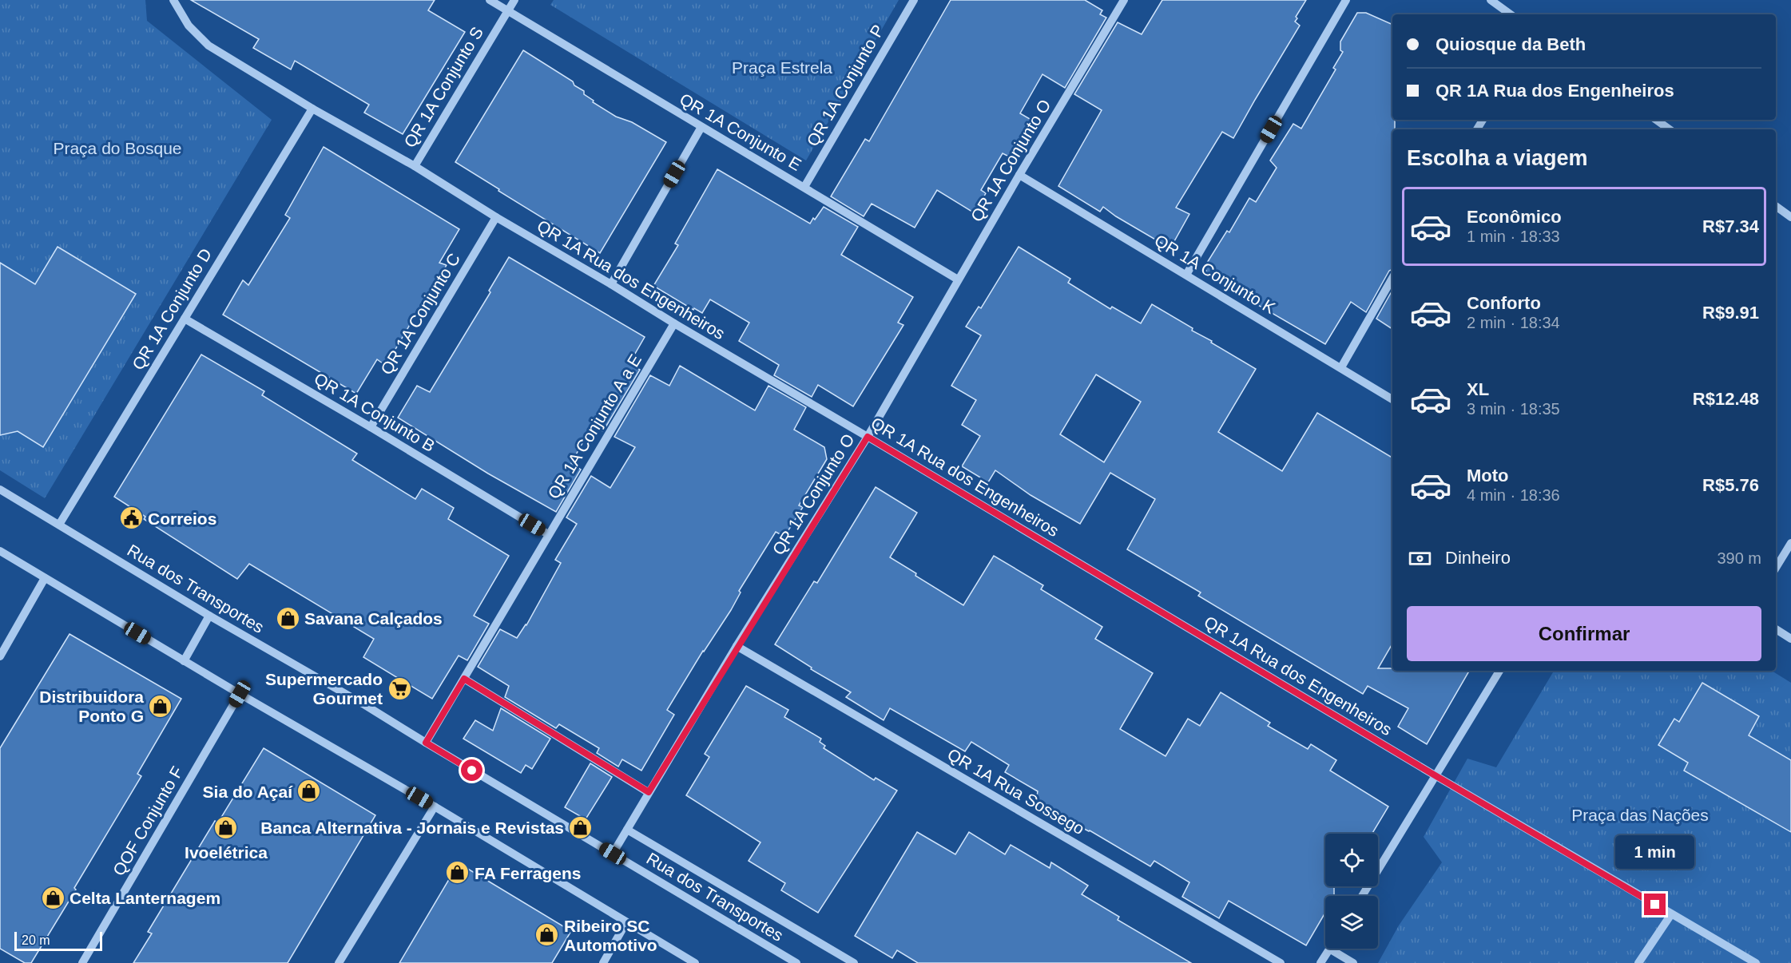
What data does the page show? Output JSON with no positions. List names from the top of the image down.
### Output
{
  "streets": {
    "street": [
      "QR 1A Conjunto P",
      "QR 1A Conjunto S",
      "QR 1A Conjunto E",
      "QR 1A Conjunto O",
      "QR 1A Conjunto K",
      "QR 1A Rua dos Engenheiros",
      "QR 1A Conjunto D",
      "QR 1A Conjunto C",
      "QR 1A Conjunto B",
      "QR 1A Conjunto A a E",
      "Rua dos Transportes",
      "QR 1A Rua Sossego",
      "QOF Conjunto F"
    ]
  },
  "crossings": [
    ["QR 1A Conjunto P", "QR 1A Conjunto E"],
    ["QR 1A Conjunto S", "QR 1A Conjunto E"],
    ["QR 1A Conjunto S", "QR 1A Rua dos Engenheiros"],
    ["QR 1A Conjunto E", "QR 1A Conjunto O"],
    ["QR 1A Conjunto O", "QR 1A Conjunto K"],
    ["QR 1A Conjunto O", "QR 1A Rua dos Engenheiros"],
    ["QR 1A Conjunto O", "Rua dos Transportes"],
    ["QR 1A Conjunto O", "QR 1A Rua Sossego"],
    ["QR 1A Rua dos Engenheiros", "QR 1A Conjunto D"],
    ["QR 1A Rua dos Engenheiros", "QR 1A Conjunto C"],
    ["QR 1A Rua dos Engenheiros", "QR 1A Conjunto A a E"],
    ["QR 1A Conjunto D", "QR 1A Conjunto B"],
    ["QR 1A Conjunto D", "Rua dos Transportes"],
    ["QR 1A Conjunto C", "QR 1A Conjunto B"],
    ["QR 1A Conjunto B", "QR 1A Conjunto A a E"],
    ["QR 1A Conjunto A a E", "Rua dos Transportes"]
  ],
  "parks": ["Praça Estrela", "Praça do Bosque", "Praça das Nações"],
  "places": {
    "public building": ["Correios"],
    "shop": [
      "Savana Calçados",
      "Distribuidora Ponto G",
      "Sia do Açaí",
      "Ivoelétrica",
      "Banca Alternativa - Jornais e Revistas",
      "FA Ferragens",
      "Celta Lanternagem",
      "Ribeiro SC Automotivo"
    ],
    "supermarket": ["Supermercado Gourmet"]
  },
  "scale_bar": "20 m",
  "page": {
    "banner": ["Quiosque da Beth", "QR 1A Rua dos Engenheiros"],
    "heading": "Escolha a viagem",
    "list": [
      {
        "name": "Econômico",
        "note": "1 min · 18:33",
        "value": "R$7.34"
      },
      {
        "name": "Conforto",
        "note": "2 min · 18:34",
        "value": "R$9.91"
      },
      {
        "name": "XL",
        "note": "3 min · 18:35",
        "value": "R$12.48"
      },
      {
        "name": "Moto",
        "note": "4 min · 18:36",
        "value": "R$5.76"
      }
    ],
    "pay": ["Dinheiro", "390 m"],
    "buttons": "Confirmar",
    "bubble": "1 min",
    "scale": "20 m"
  }
}
